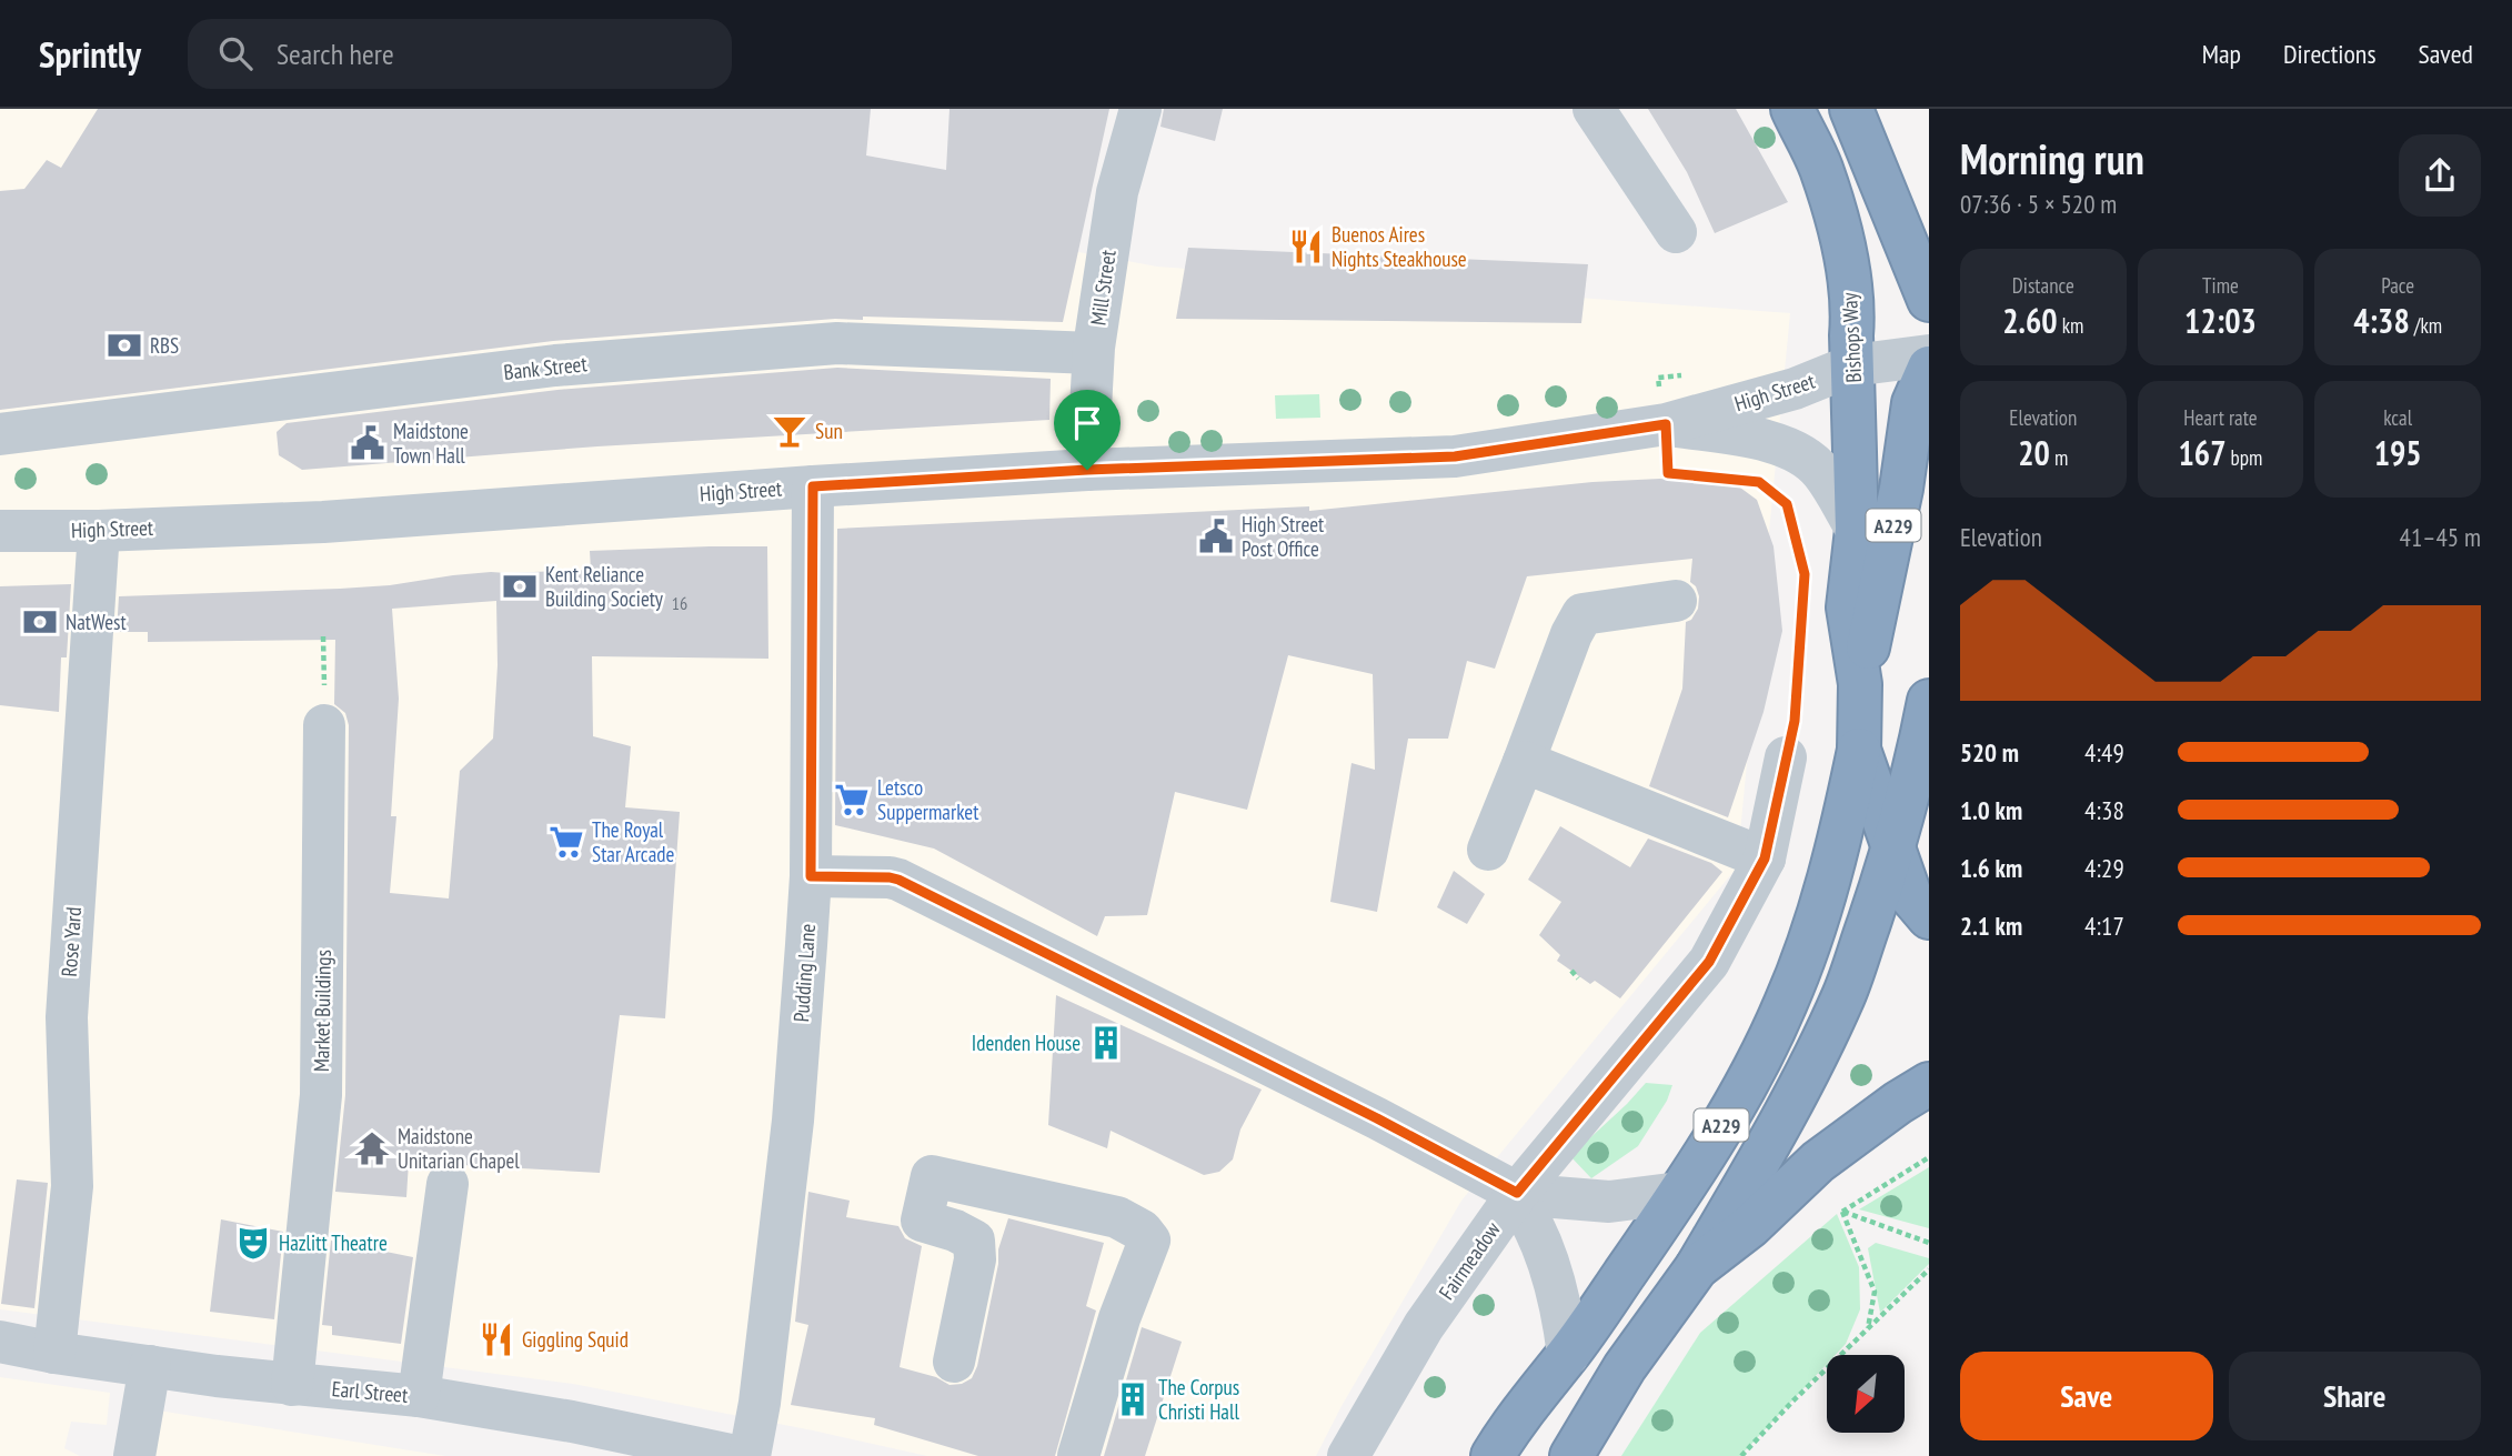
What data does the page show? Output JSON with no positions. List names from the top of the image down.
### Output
{
  "streets": {
    "highway": ["Bishops Way", "A229"],
    "street": [
      "Mill Street",
      "Bank Street",
      "High Street",
      "Rose Yard",
      "Pudding Lane",
      "Market Buildings",
      "Fairmeadow",
      "Earl Street"
    ]
  },
  "crossings": [
    ["Mill Street", "Bank Street"],
    ["Mill Street", "High Street"],
    ["Bishops Way", "High Street"],
    ["Bishops Way", "A229"],
    ["High Street", "A229"],
    ["High Street", "Rose Yard"],
    ["High Street", "Pudding Lane"],
    ["Rose Yard", "Earl Street"],
    ["Market Buildings", "Earl Street"]
  ],
  "places": {
    "restaurant": ["Buenos Aires Nights Steakhouse", "Giggling Squid"],
    "bank": ["RBS", "Kent Reliance Building Society", "NatWest"],
    "bar": ["Sun"],
    "public building": ["Maidstone Town Hall", "High Street Post Office"],
    "supermarket": ["Letsco Suppermarket", "The Royal Star Arcade"],
    "building": ["Idenden House", "The Corpus Christi Hall"],
    "temple": ["Maidstone Unitarian Chapel"],
    "theatre": ["Hazlitt Theatre"]
  },
  "house_numbers": ["16"],
  "north": "bottom left",
  "page": {
    "header": "Sprintly",
    "search": "Search here",
    "nav": ["Map", "Directions", "Saved"],
    "heading": ["Morning run", "07:36 · 5 × 520 m"],
    "stats": [
      ["Distance", "2.60 km"],
      ["Time", "12:03"],
      ["Pace", "4:38 /km"],
      ["Elevation", "20 m"],
      ["Heart rate", "167 bpm"],
      ["kcal", "195"]
    ],
    "chart": ["Elevation", "41–45 m"],
    "list": [
      {
        "name": "520 m",
        "note": "4:49"
      },
      {
        "name": "1.0 km",
        "note": "4:38"
      },
      {
        "name": "1.6 km",
        "note": "4:29"
      },
      {
        "name": "2.1 km",
        "note": "4:17"
      }
    ],
    "buttons": ["Save", "Share"]
  }
}
